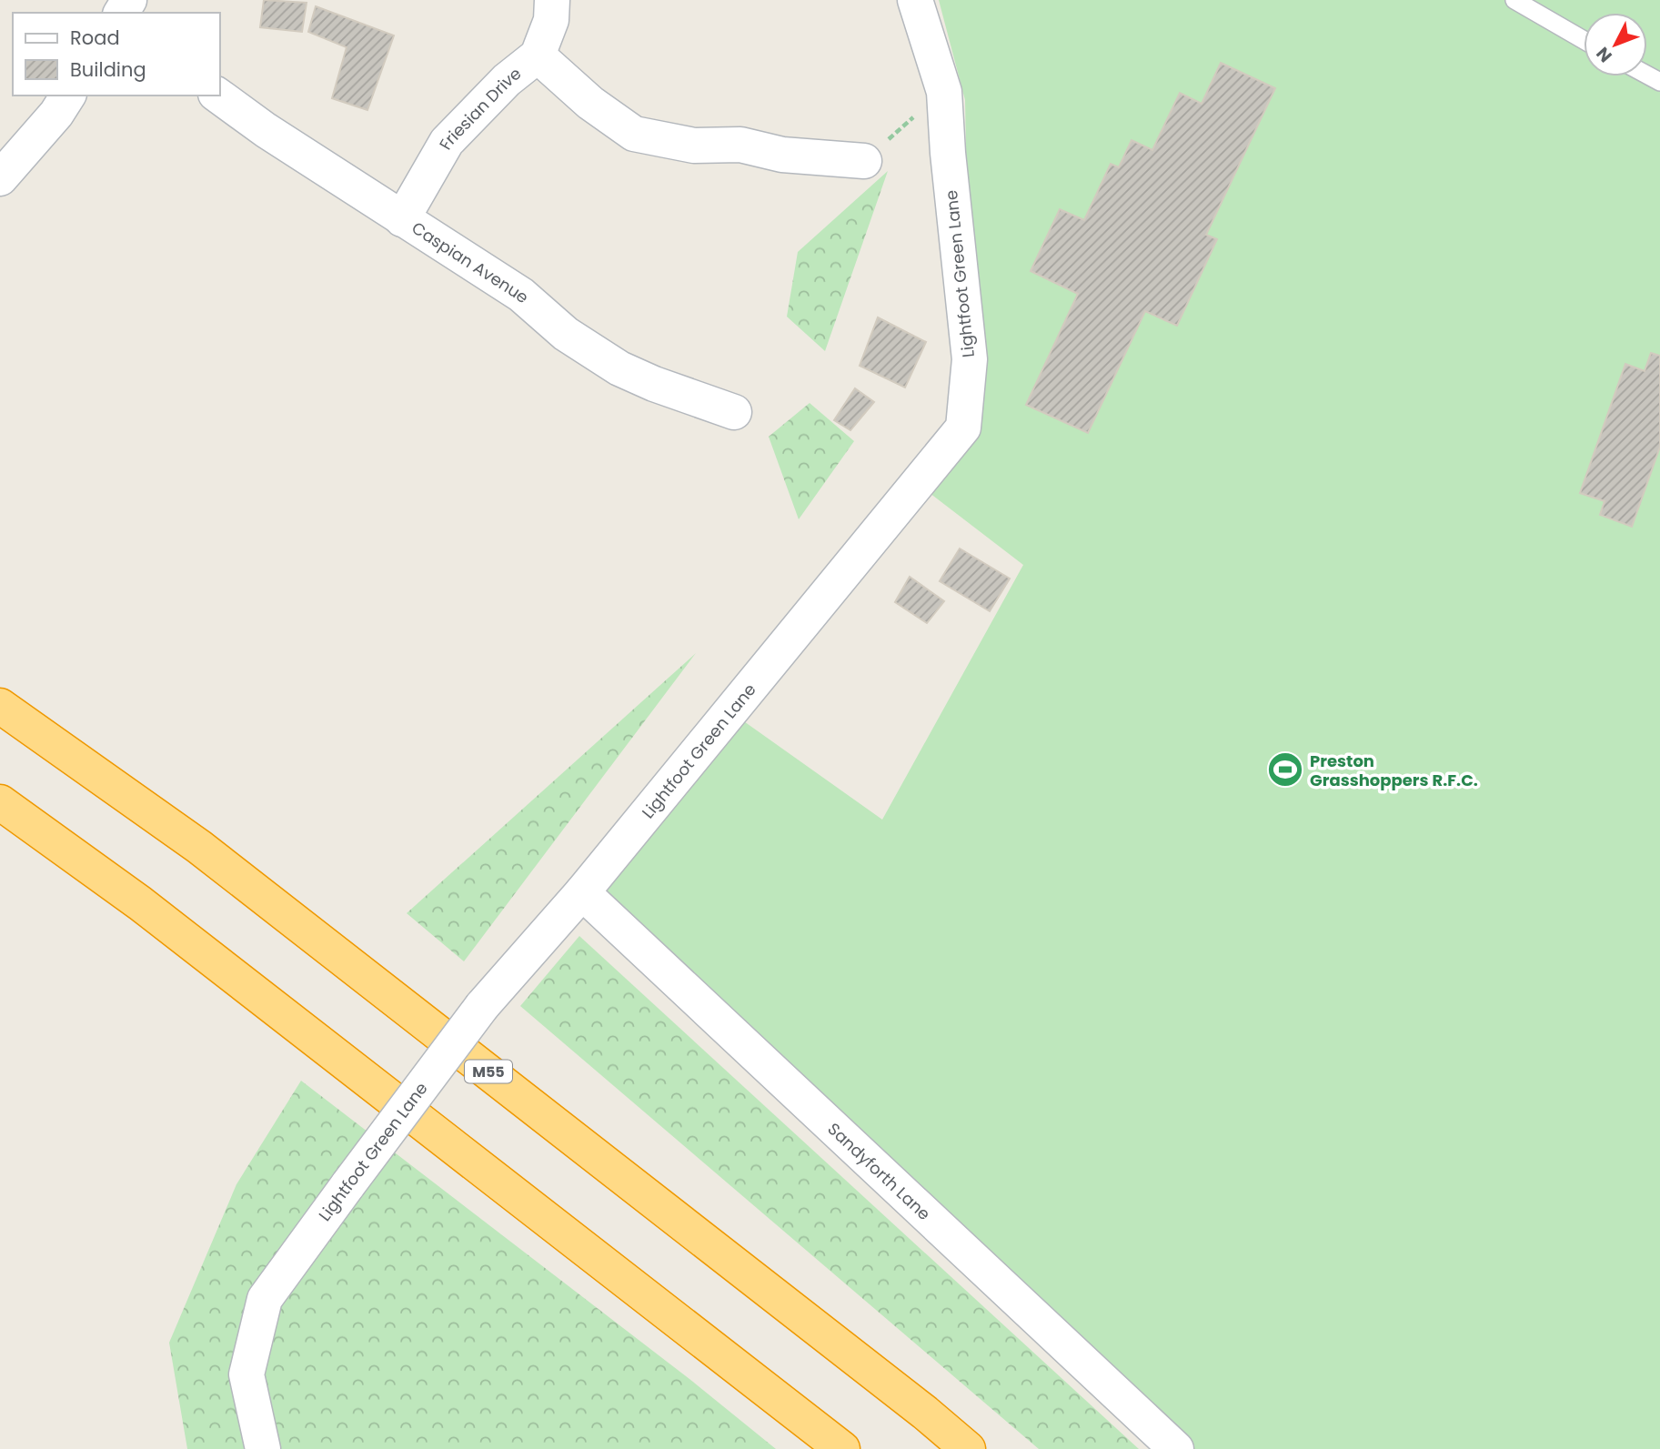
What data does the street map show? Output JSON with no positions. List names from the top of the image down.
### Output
{
  "streets": {
    "highway": ["M55"],
    "street": [
      "Friesian Drive",
      "Caspian Avenue",
      "Lightfoot Green Lane",
      "Sandyforth Lane"
    ]
  },
  "crossings": [
    ["Friesian Drive", "Caspian Avenue"],
    ["Lightfoot Green Lane", "Sandyforth Lane"]
  ],
  "places": {
    "sports": ["Preston Grasshoppers R.F.C."]
  },
  "legend": ["Road", "Building"],
  "north": "bottom left"
}
